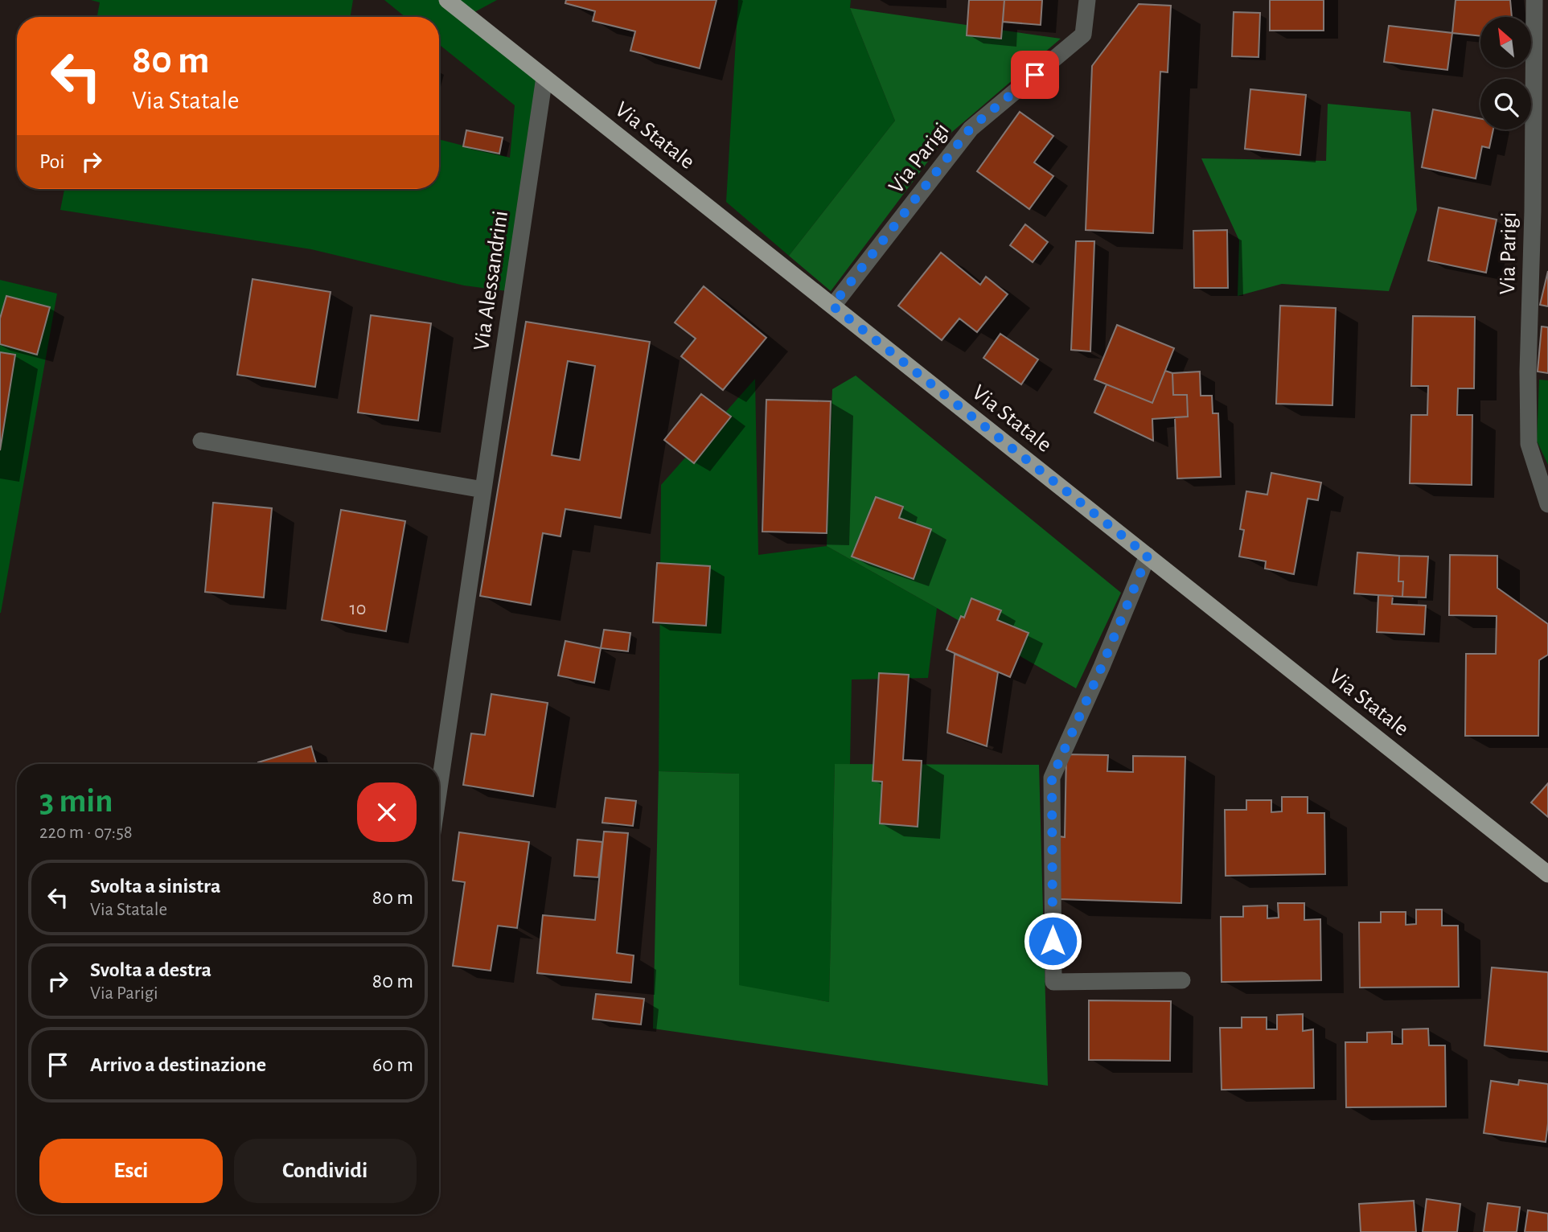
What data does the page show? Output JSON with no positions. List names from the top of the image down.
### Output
{
  "streets": {
    "main road": ["Via Statale"],
    "street": ["Via Parigi", "Via Alessandrini"]
  },
  "crossings": [
    ["Via Statale", "Via Parigi"],
    ["Via Statale", "Via Alessandrini"]
  ],
  "house_numbers": ["10"],
  "north": "top left",
  "page": {
    "turn": ["80 m", "Via Statale"],
    "then": "Poi",
    "heading": ["3 min", "220 m · 07:58"],
    "list": [
      {
        "name": "Svolta a sinistra",
        "note": "Via Statale",
        "value": "80 m"
      },
      {
        "name": "Svolta a destra",
        "note": "Via Parigi",
        "value": "80 m"
      },
      {
        "name": "Arrivo a destinazione",
        "value": "60 m"
      }
    ],
    "buttons": ["Esci", "Condividi"]
  }
}
